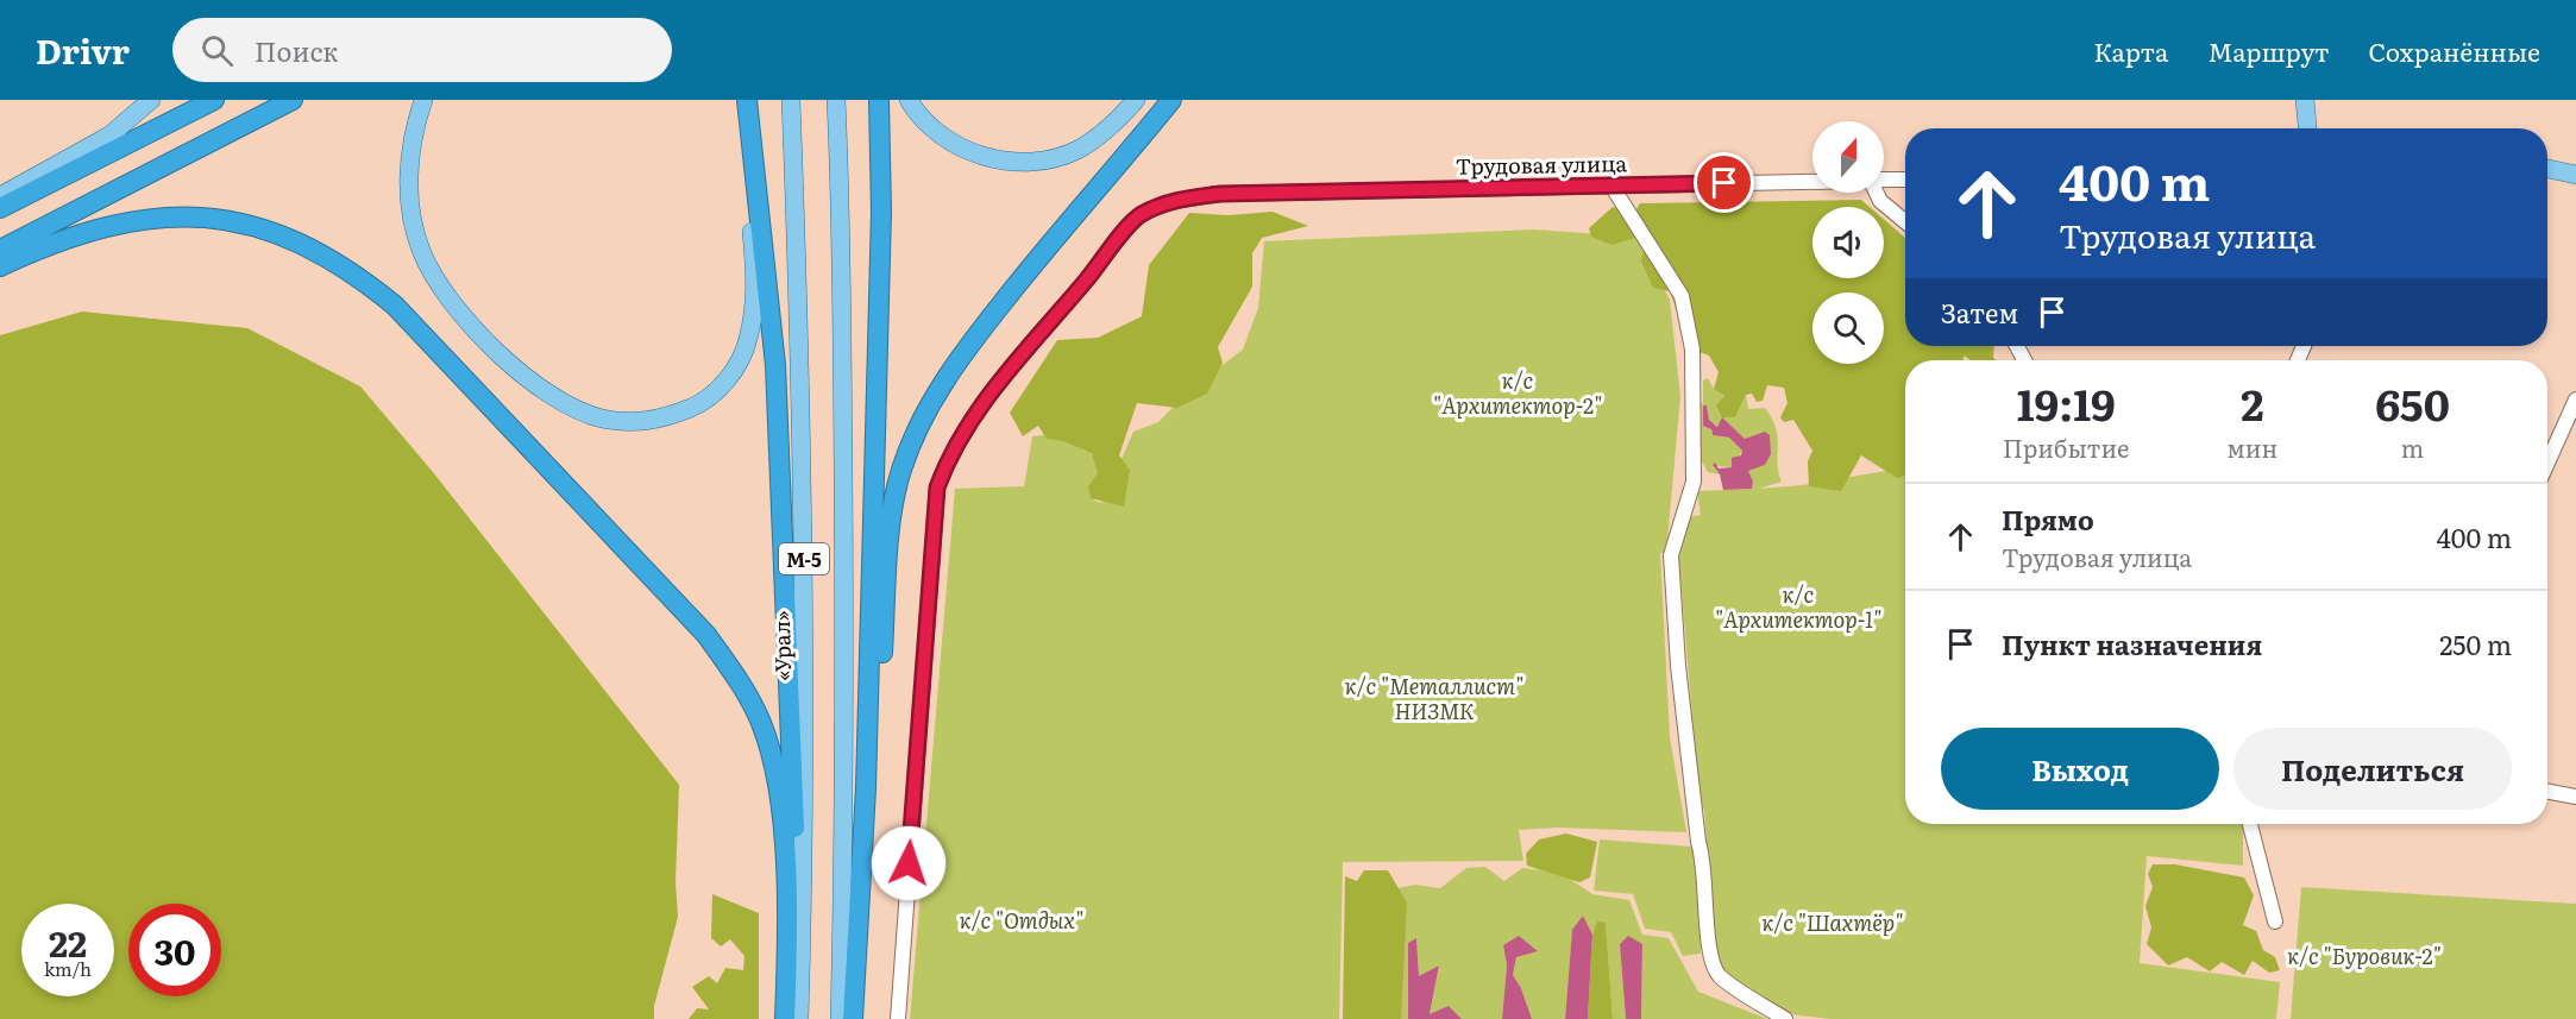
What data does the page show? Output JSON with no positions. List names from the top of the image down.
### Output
{
  "streets": {
    "main road": ["М-5", "«Урал»"],
    "street": ["Трудовая улица"]
  },
  "parks": [
    "к/с \"Архитектор-2\"",
    "к/с \"Архитектор-1\"",
    "к/с \"Металлист\" НИЗМК",
    "к/с \"Отдых\"",
    "к/с \"Шахтёр\"",
    "к/с \"Буровик-2\""
  ],
  "north": "top",
  "page": {
    "header": "Drivr",
    "search": "Поиск",
    "nav": ["Карта", "Маршрут", "Сохранённые"],
    "turn": ["400 m", "Трудовая улица"],
    "then": "Затем",
    "eta": [
      "19:19",
      "Прибытие",
      "2",
      "мин",
      "650",
      "m"
    ],
    "list": [
      {
        "name": "Прямо",
        "note": "Трудовая улица",
        "value": "400 m"
      },
      {
        "name": "Пункт назначения",
        "value": "250 m"
      }
    ],
    "buttons": ["Выход", "Поделиться"],
    "speed": "22 km/h",
    "limit": "30"
  }
}
